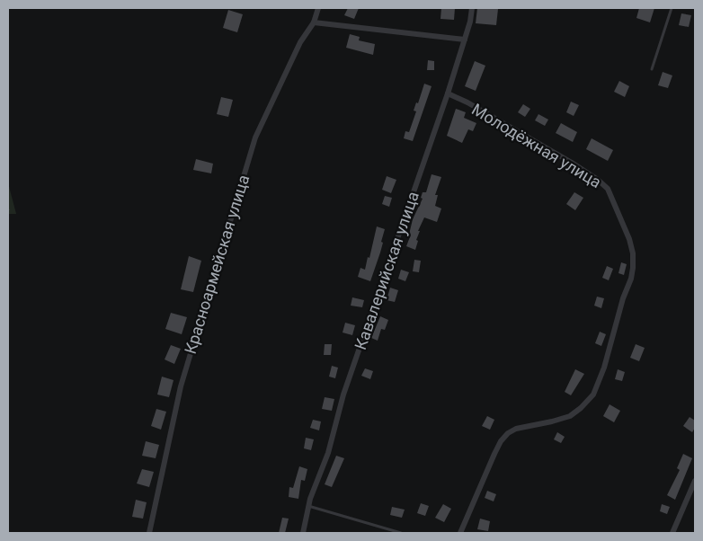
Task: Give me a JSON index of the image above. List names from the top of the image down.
{
  "streets": {
    "street": ["Молодёжная улица", "Красноармейская улица", "Кавалерийская улица"]
  },
  "crossings": [
    ["Молодёжная улица", "Кавалерийская улица"]
  ]
}
